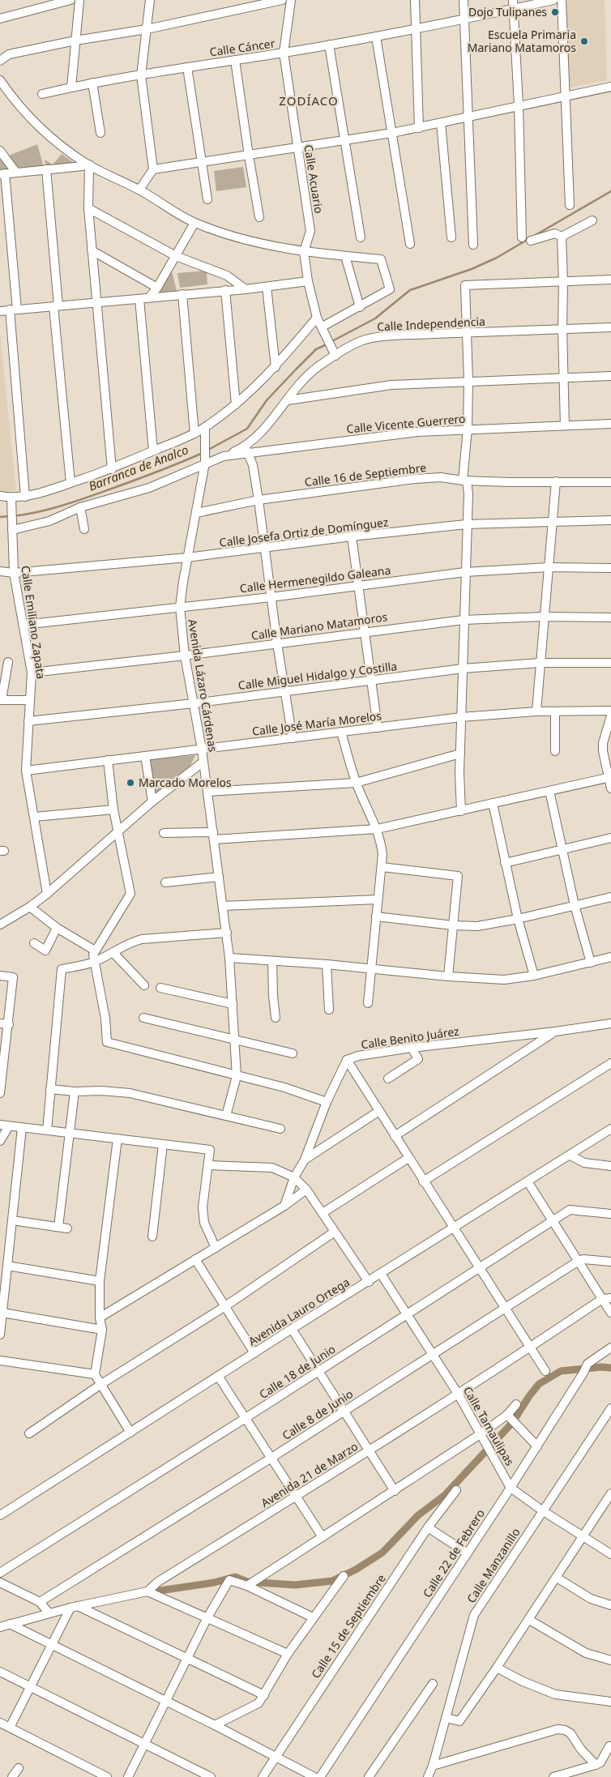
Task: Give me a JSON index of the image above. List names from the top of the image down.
{
  "streets": {
    "street": [
      "Calle Cáncer",
      "Calle Acuario",
      "Calle Independencia",
      "Calle Vicente Guerrero",
      "Calle 16 de Septiembre",
      "Calle Josefa Ortiz de Domínguez",
      "Calle Hermenegildo Galeana",
      "Calle Emiliano Zapata",
      "Calle Mariano Matamoros",
      "Calle Miguel Hidalgo y Costilla",
      "Avenida Lázaro Cárdenas",
      "Calle José María Morelos",
      "Calle Benito Juárez",
      "Avenida Lauro Ortega",
      "Calle 18 de Junio",
      "Calle 8 de Junio",
      "Calle Tamaulipas",
      "Avenida 21 de Marzo",
      "Calle 22 de Febrero",
      "Calle Manzanillo",
      "Calle 15 de Septiembre"
    ]
  },
  "crossings": [
    ["Calle Cáncer", "Calle Acuario"],
    ["Calle Acuario", "Calle Independencia"],
    ["Calle Independencia", "Calle Vicente Guerrero"],
    ["Calle Vicente Guerrero", "Calle Emiliano Zapata"],
    ["Calle Vicente Guerrero", "Avenida Lázaro Cárdenas"],
    ["Calle 16 de Septiembre", "Avenida Lázaro Cárdenas"],
    ["Calle Josefa Ortiz de Domínguez", "Calle Emiliano Zapata"],
    ["Calle Josefa Ortiz de Domínguez", "Avenida Lázaro Cárdenas"],
    ["Calle Hermenegildo Galeana", "Calle Emiliano Zapata"],
    ["Calle Hermenegildo Galeana", "Avenida Lázaro Cárdenas"],
    ["Calle Emiliano Zapata", "Calle Mariano Matamoros"],
    ["Calle Emiliano Zapata", "Calle Miguel Hidalgo y Costilla"],
    ["Calle Emiliano Zapata", "Avenida Lázaro Cárdenas"],
    ["Calle Emiliano Zapata", "Calle José María Morelos"],
    ["Calle Mariano Matamoros", "Avenida Lázaro Cárdenas"],
    ["Calle Miguel Hidalgo y Costilla", "Avenida Lázaro Cárdenas"],
    ["Avenida Lázaro Cárdenas", "Calle José María Morelos"],
    ["Avenida Lauro Ortega", "Calle Tamaulipas"],
    ["Calle 18 de Junio", "Calle Tamaulipas"],
    ["Calle 8 de Junio", "Calle Tamaulipas"],
    ["Calle Tamaulipas", "Avenida 21 de Marzo"],
    ["Calle Tamaulipas", "Calle 22 de Febrero"],
    ["Calle Tamaulipas", "Calle Manzanillo"]
  ],
  "districts": ["ZODÍACO"],
  "water": ["Barranca de Analco"],
  "places": ["Dojo Tulipanes", "Escuela Primaria Mariano Matamoros", "Marcado Morelos"]
}
